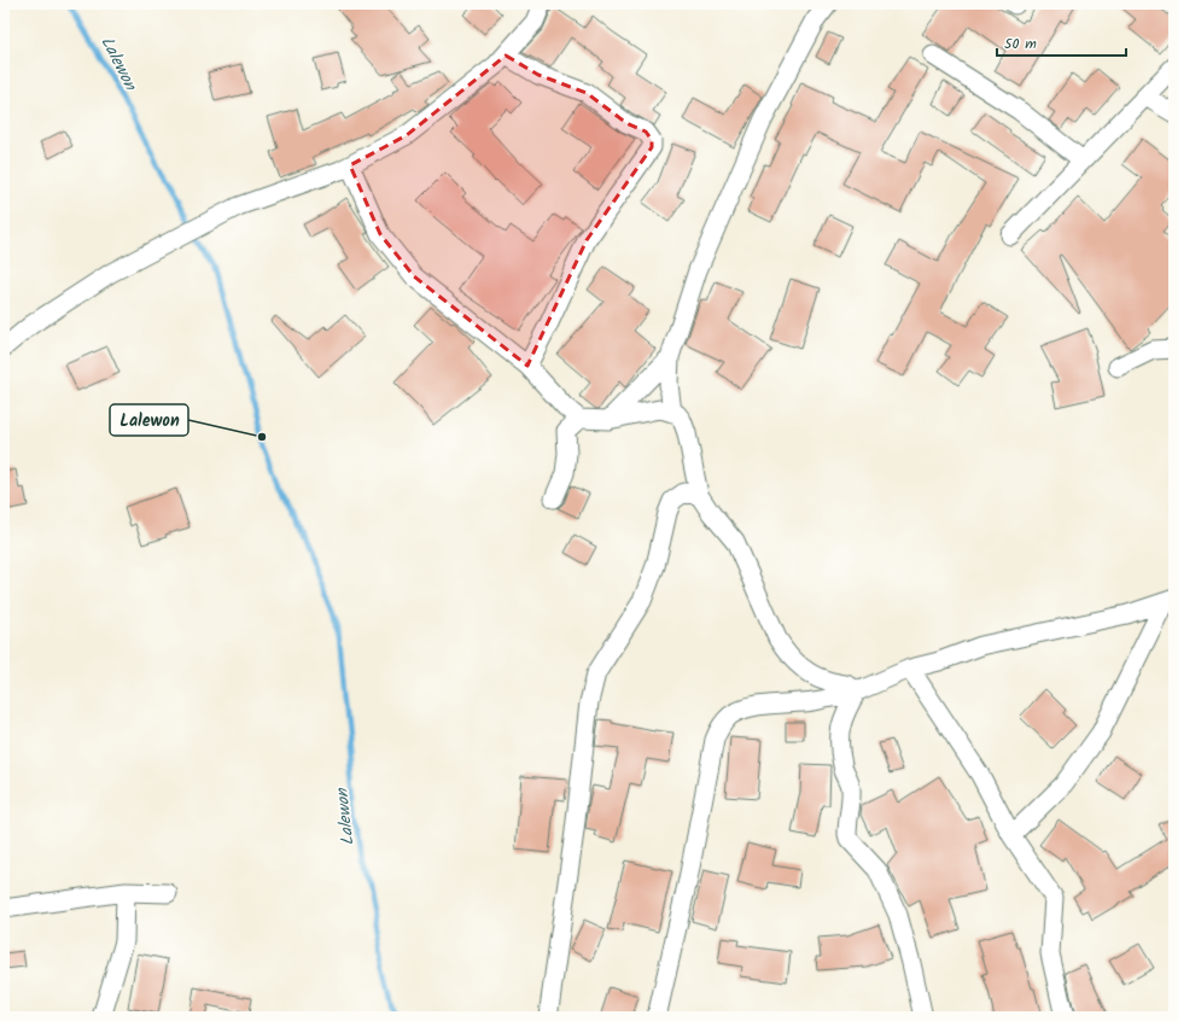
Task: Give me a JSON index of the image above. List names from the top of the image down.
{
  "water": ["Lalewon"],
  "places": ["Lalewon"],
  "scale_bar": "50 m"
}
